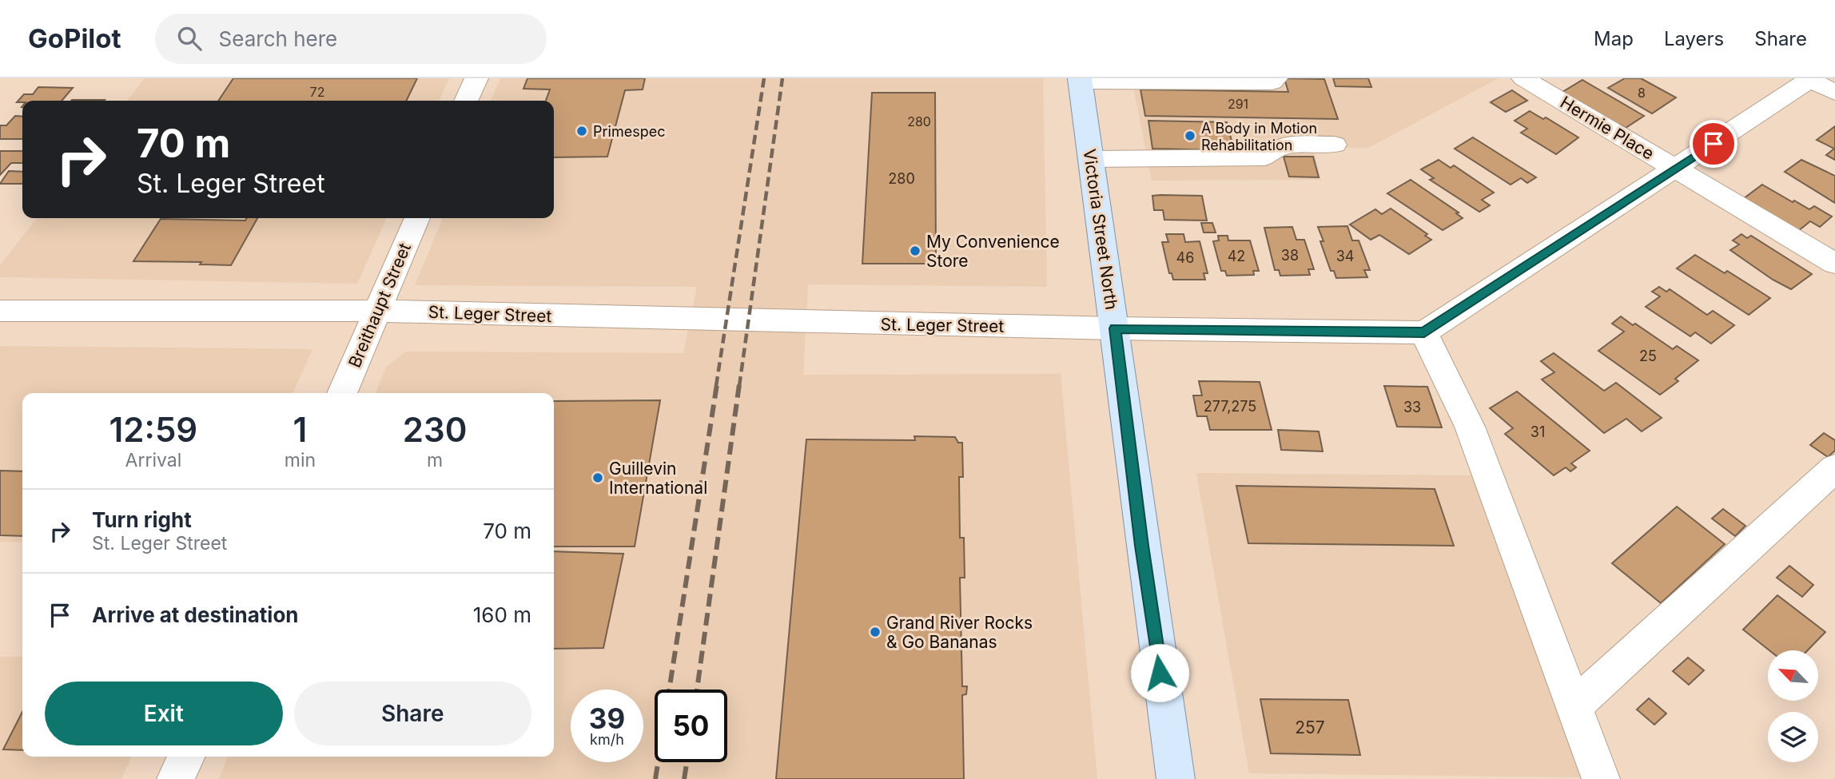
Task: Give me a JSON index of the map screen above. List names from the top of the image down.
{
  "streets": {
    "main road": ["Victoria Street North"],
    "street": ["Hermie Place", "Breithaupt Street", "St. Leger Street"]
  },
  "crossings": [
    ["Victoria Street North", "St. Leger Street"],
    ["Breithaupt Street", "St. Leger Street"]
  ],
  "places": [
    "Primespec",
    "A Body in Motion Rehabilitation",
    "My Convenience Store",
    "Guillevin International",
    "Grand River Rocks & Go Bananas"
  ],
  "house_numbers": [
    "72",
    "8",
    "291",
    "280",
    "280",
    "38",
    "42",
    "34",
    "46",
    "25",
    "277,275",
    "33",
    "31",
    "257"
  ],
  "north": "top left",
  "page": {
    "header": "GoPilot",
    "search": "Search here",
    "nav": ["Map", "Layers", "Share"],
    "turn": ["70 m", "St. Leger Street"],
    "eta": [
      "12:59",
      "Arrival",
      "1",
      "min",
      "230",
      "m"
    ],
    "list": [
      {
        "name": "Turn right",
        "note": "St. Leger Street",
        "value": "70 m"
      },
      {
        "name": "Arrive at destination",
        "value": "160 m"
      }
    ],
    "buttons": ["Exit", "Share"],
    "speed": "39 km/h",
    "limit": "50"
  }
}
